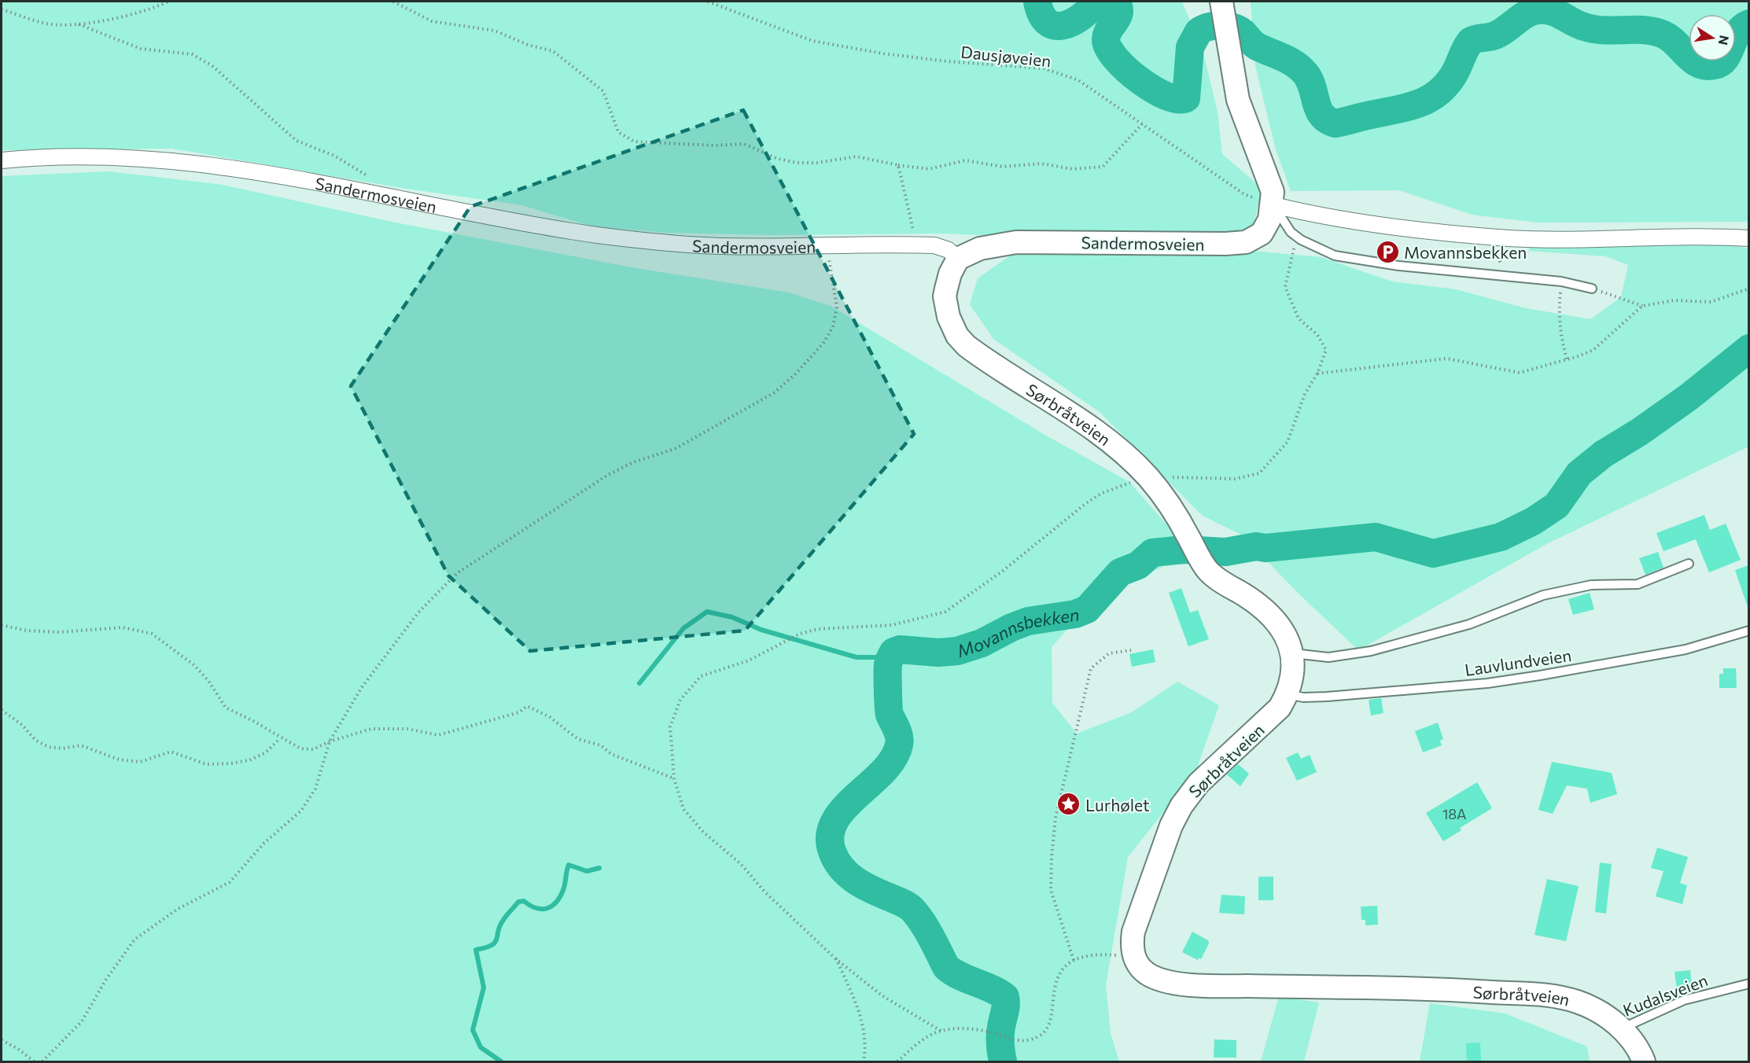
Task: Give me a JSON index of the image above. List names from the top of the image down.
{
  "streets": {
    "street": ["Sandermosveien", "Sørbråtveien"],
    "lane": ["Lauvlundveien", "Kudalsveien"],
    "path": ["Dausjøveien"]
  },
  "crossings": [
    ["Dausjøveien", "Sandermosveien"],
    ["Sandermosveien", "Sørbråtveien"],
    ["Sørbråtveien", "Lauvlundveien"],
    ["Sørbråtveien", "Kudalsveien"]
  ],
  "water": ["Movannsbekken"],
  "places": {
    "parking": ["Movannsbekken"],
    "place": ["Lurhølet"]
  },
  "house_numbers": ["18A"],
  "north": "right"
}
